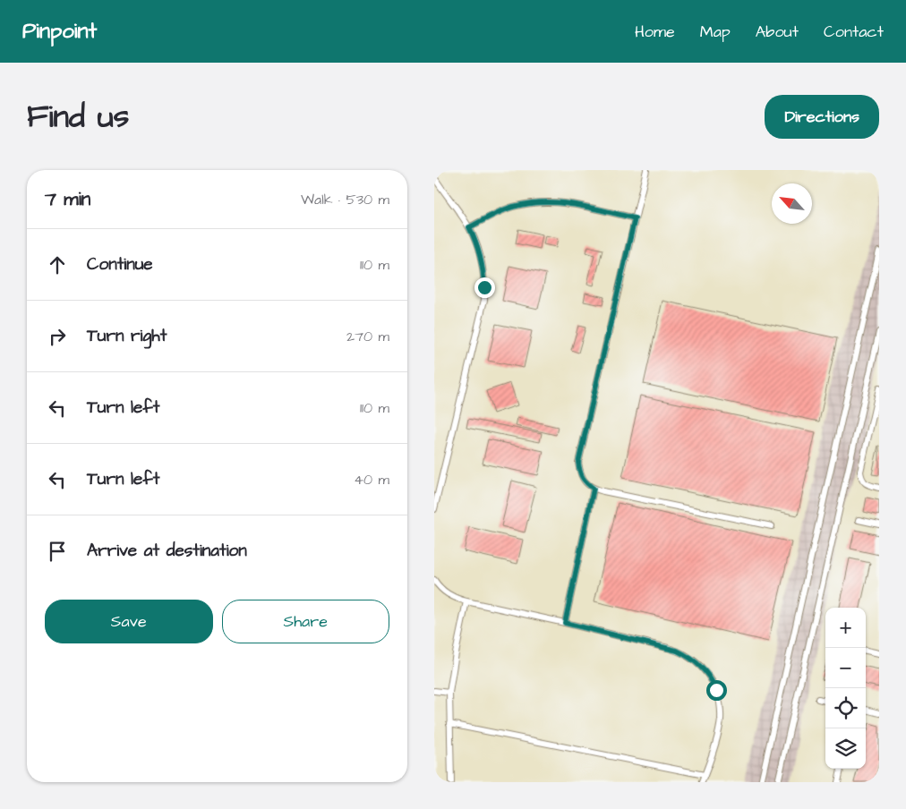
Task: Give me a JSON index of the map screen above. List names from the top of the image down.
{
  "north": "top left",
  "page": {
    "header": "Pinpoint",
    "nav": [
      "Home",
      "Map",
      "About",
      "Contact"
    ],
    "title": "Find us",
    "buttons": [
      "Directions",
      ["Save", "Share"]
    ],
    "heading": ["7 min", "Walk · 530 m"],
    "list": [
      ["Continue", "110 m"],
      ["Turn right", "270 m"],
      ["Turn left", "110 m"],
      ["Turn left", "40 m"],
      "Arrive at destination"
    ],
    "map_buttons": ["+", "−"]
  }
}
